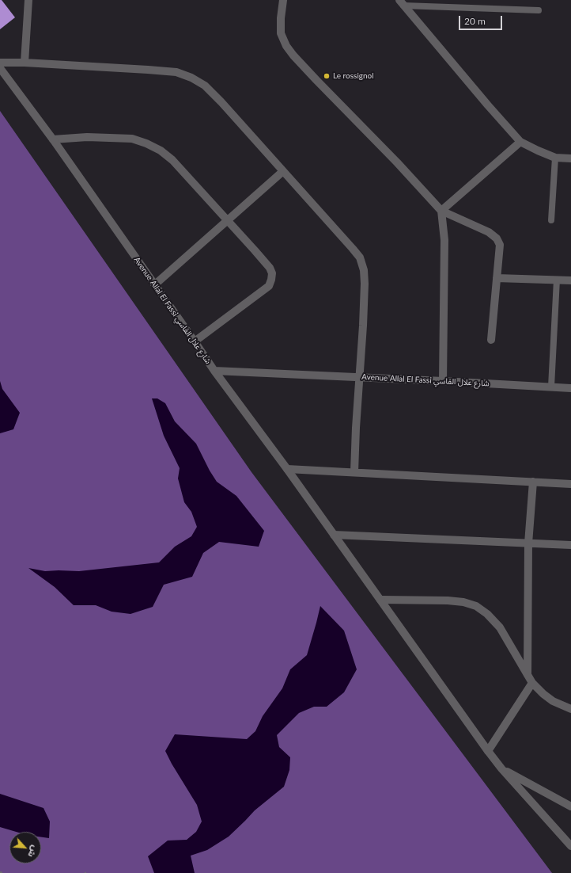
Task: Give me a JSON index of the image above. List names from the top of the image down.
{
  "streets": {
    "street": ["Avenue Allal El Fassi شارع علال الفاسي"]
  },
  "places": ["Le rossignol"],
  "scale_bar": "20 m",
  "north": "bottom right"
}
